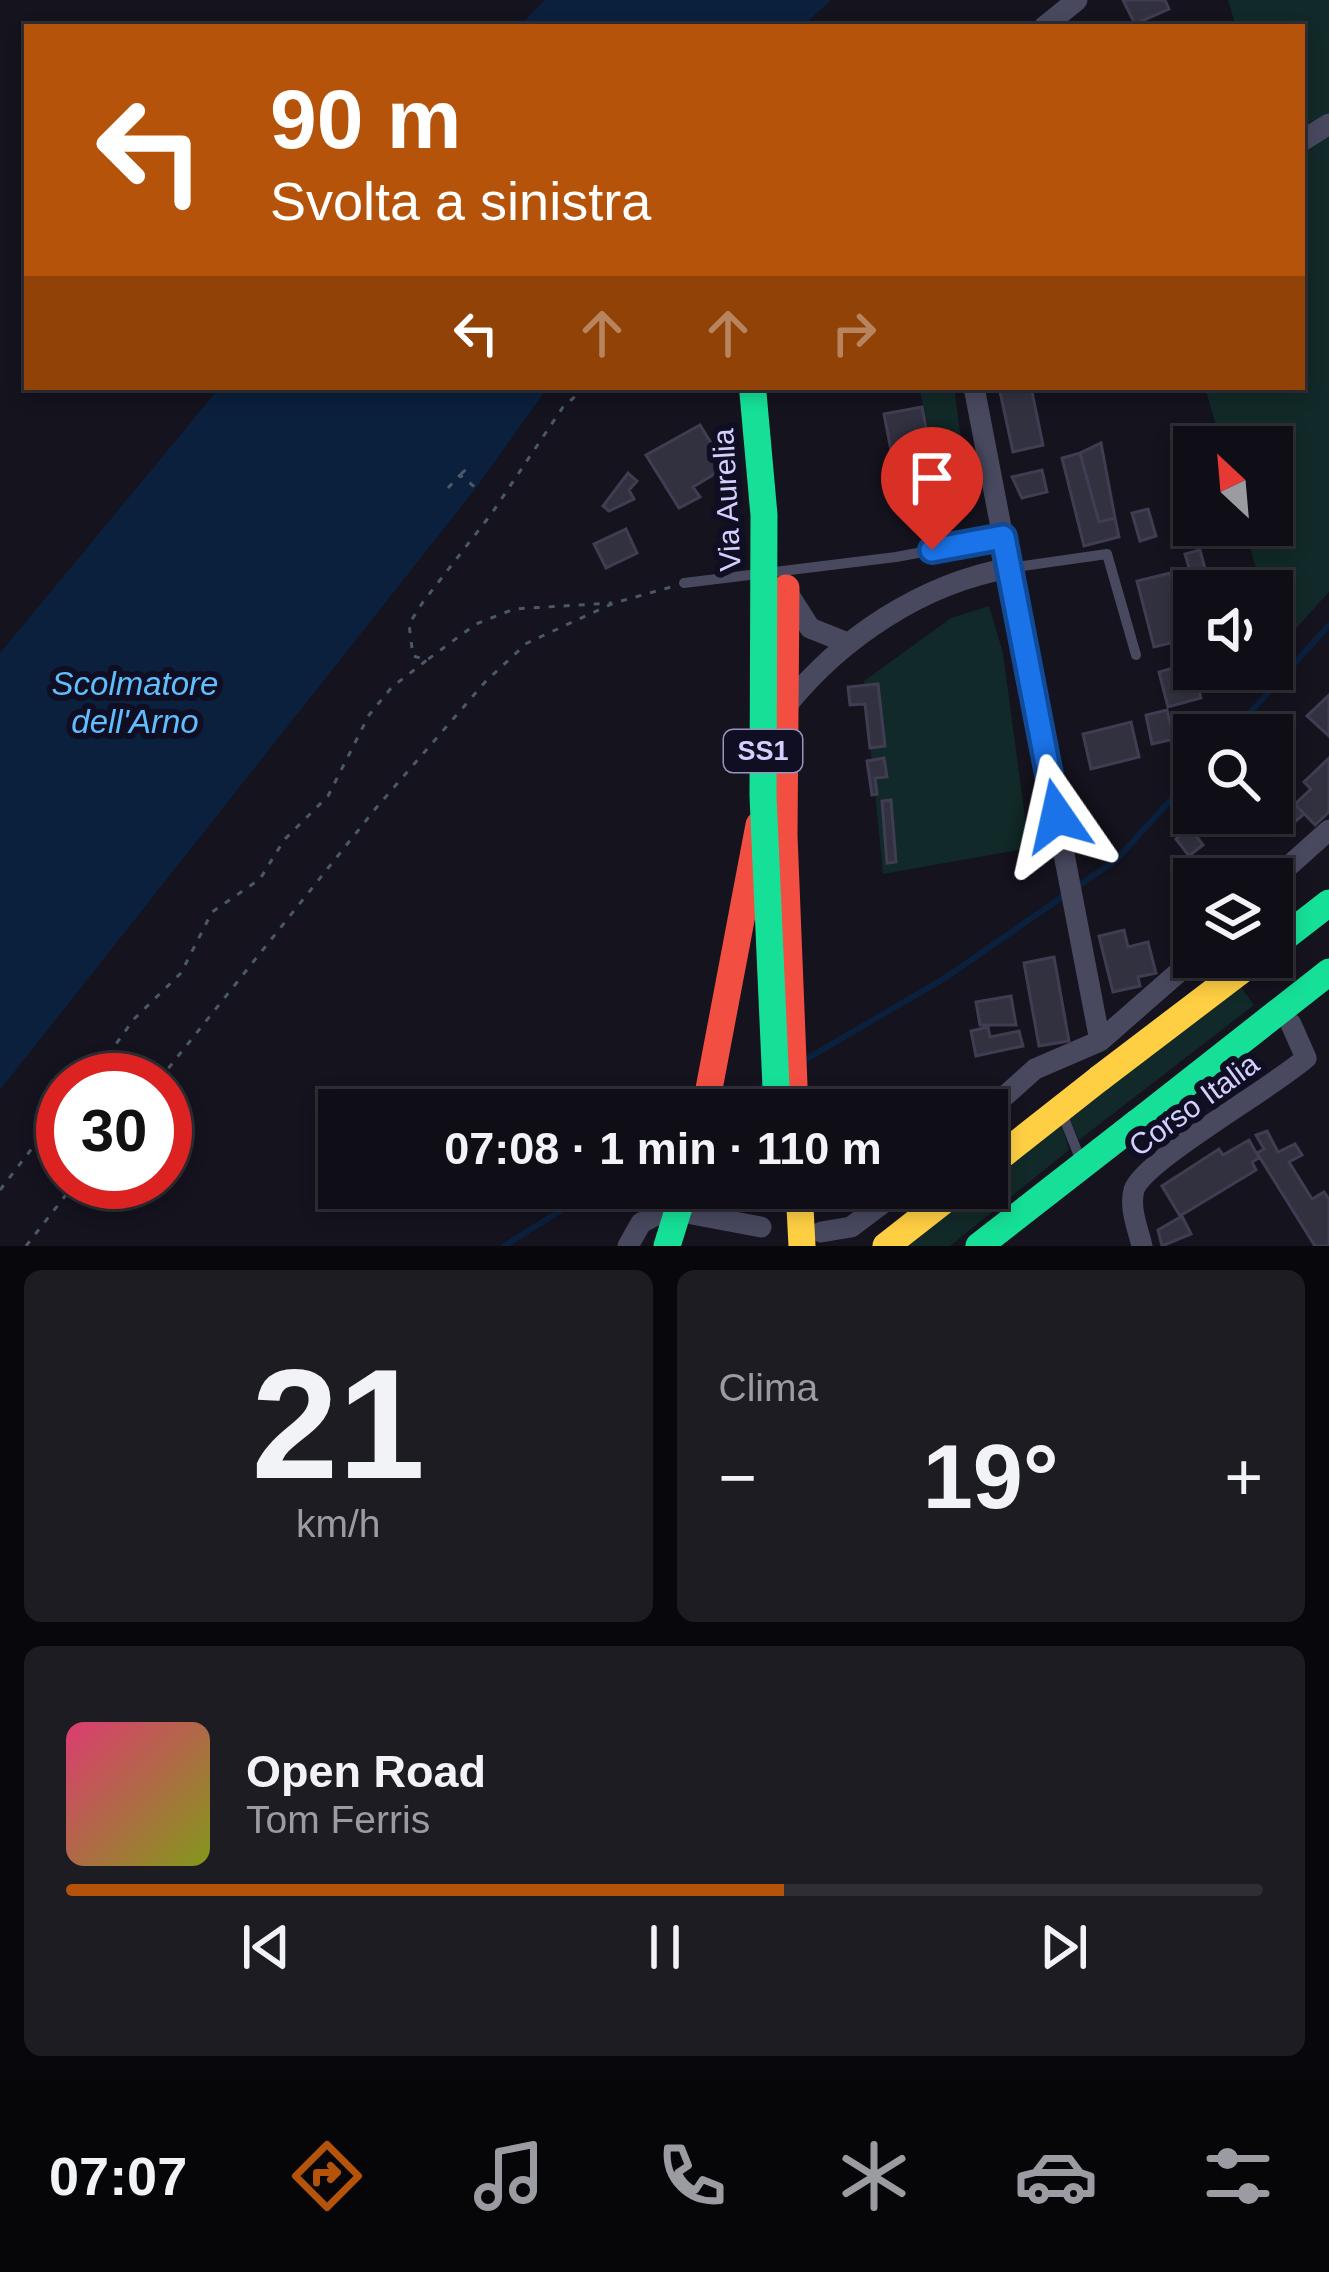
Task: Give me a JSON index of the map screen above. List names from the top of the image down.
{
  "streets": {
    "main road": ["Via Aurelia", "SS1"],
    "street": ["Corso Italia"]
  },
  "water": ["Scolmatore dell'Arno"],
  "north": "top left",
  "page": {
    "turn": ["90 m", "Svolta a sinistra"],
    "limit": "30",
    "trip": "07:08 · 1 min · 110 m",
    "tile": [
      ["21", "km/h"],
      "Clima"
    ],
    "heat": ["−", "19°", "+"],
    "song": ["Open Road", "Tom Ferris"],
    "tabs": "07:07"
  }
}
